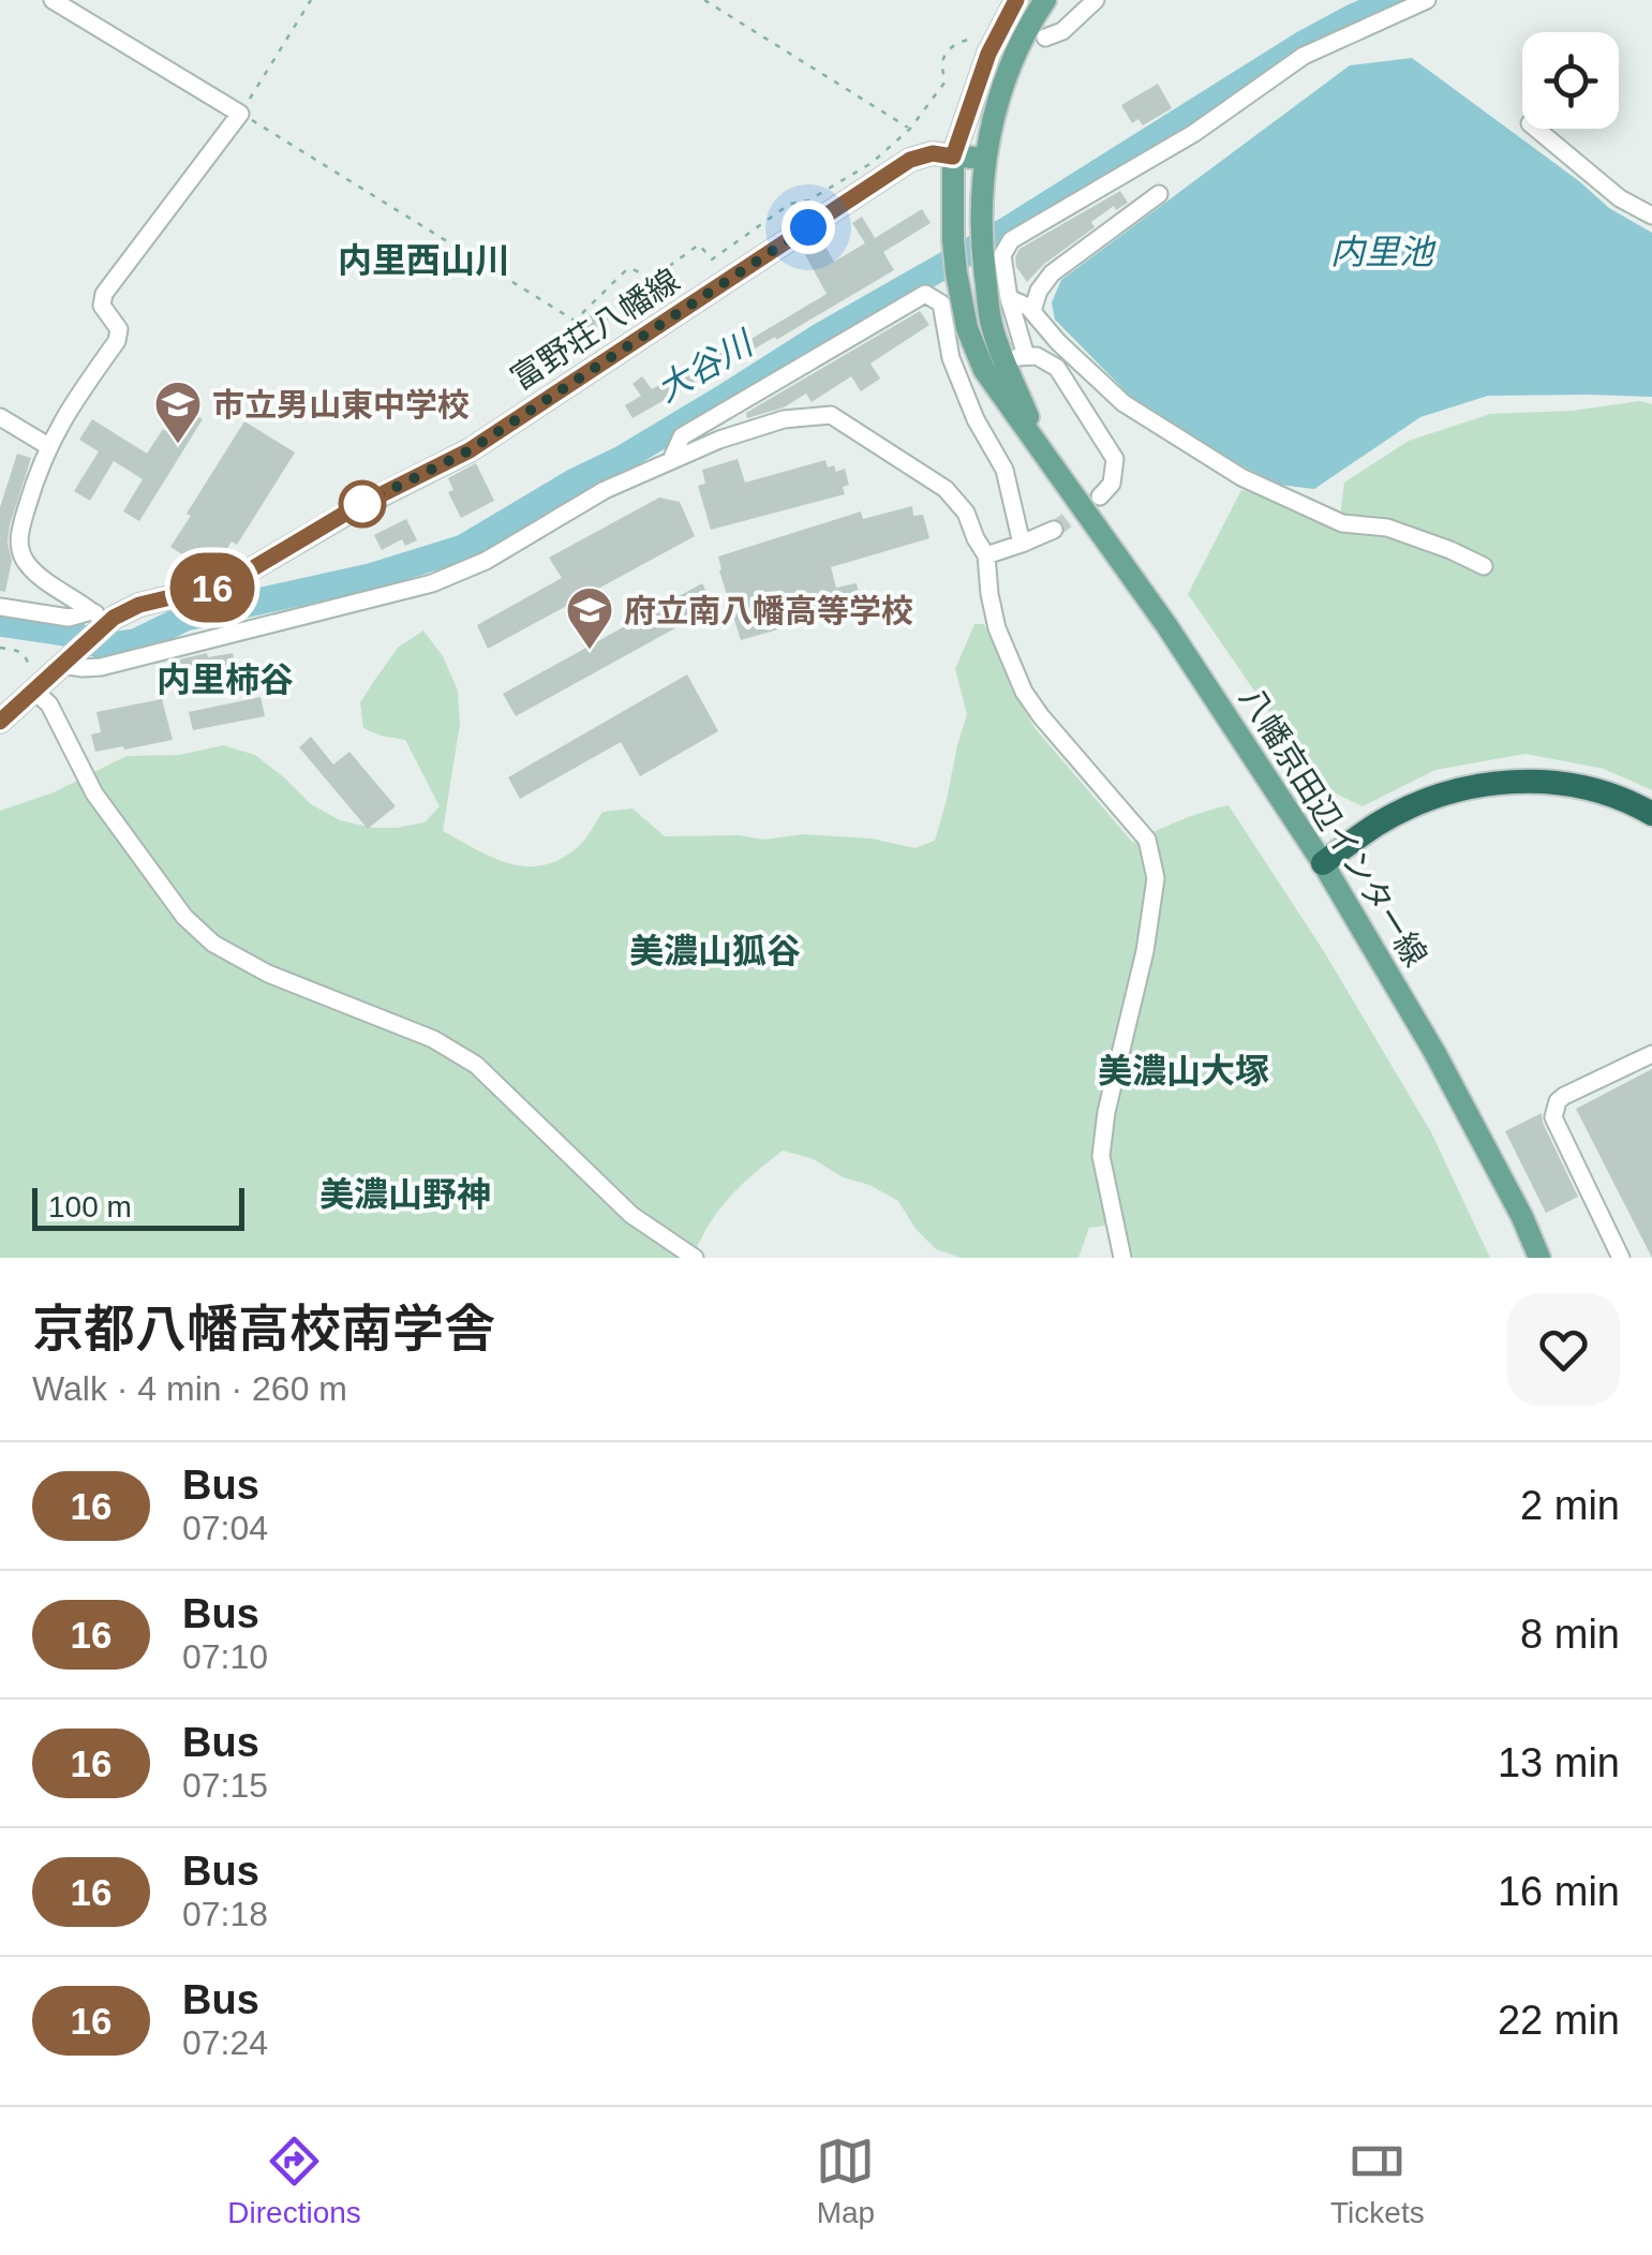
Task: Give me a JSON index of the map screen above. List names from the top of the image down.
{
  "streets": {
    "main road": ["富野荘八幡線", "八幡京田辺インター線"]
  },
  "crossings": [
    ["富野荘八幡線", "八幡京田辺インター線"]
  ],
  "districts": [
    "内里西山川",
    "内里柿谷",
    "美濃山狐谷",
    "美濃山大塚",
    "美濃山野神"
  ],
  "water": ["内里池", "大谷川"],
  "places": {
    "school or university": ["市立男山東中学校", "府立南八幡高等学校"]
  },
  "lines": ["bus line 16"],
  "scale_bar": "100 m",
  "page": {
    "on_map": "16",
    "scale": "100 m",
    "heading": ["京都八幡高校南学舎", "Walk · 4 min · 260 m"],
    "list": [
      {
        "mark": "16",
        "name": "Bus",
        "note": "07:04",
        "value": "2 min"
      },
      {
        "mark": "16",
        "name": "Bus",
        "note": "07:10",
        "value": "8 min"
      },
      {
        "mark": "16",
        "name": "Bus",
        "note": "07:15",
        "value": "13 min"
      },
      {
        "mark": "16",
        "name": "Bus",
        "note": "07:18",
        "value": "16 min"
      },
      {
        "mark": "16",
        "name": "Bus",
        "note": "07:24",
        "value": "22 min"
      }
    ],
    "tabs": ["Directions", "Map", "Tickets"]
  }
}
